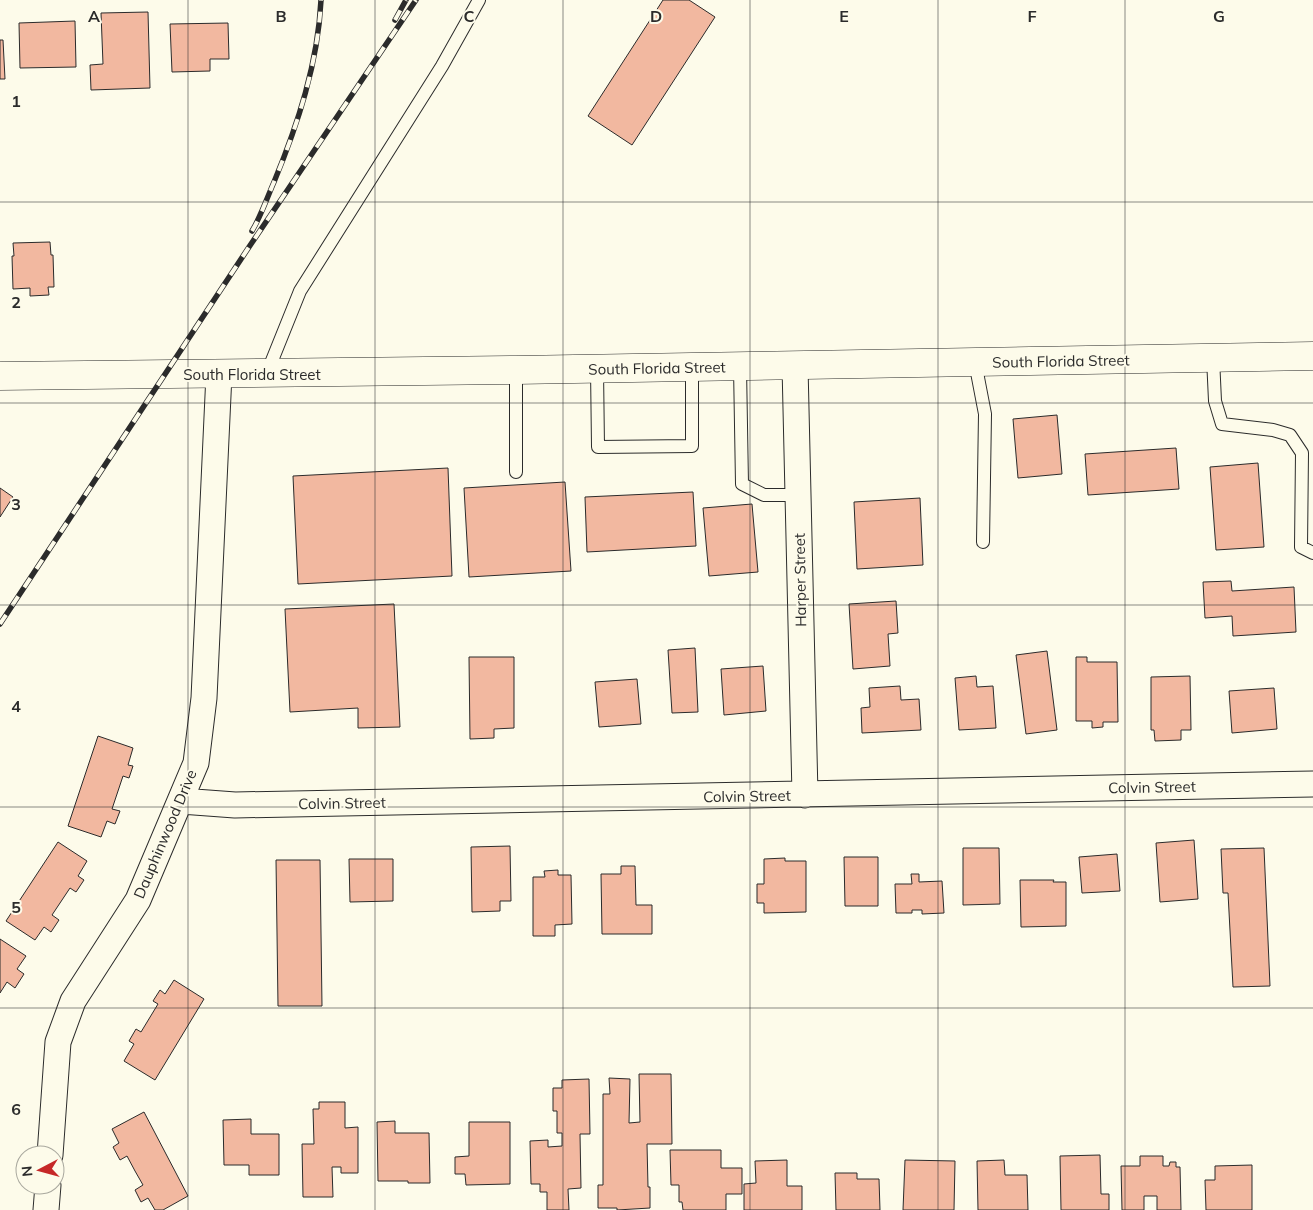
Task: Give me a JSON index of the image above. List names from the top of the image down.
{
  "streets": {
    "street": [
      "South Florida Street",
      "Harper Street",
      "Colvin Street",
      "Dauphinwood Drive"
    ]
  },
  "crossings": [
    ["South Florida Street", "Harper Street"],
    ["South Florida Street", "Dauphinwood Drive"],
    ["Harper Street", "Colvin Street"],
    ["Colvin Street", "Dauphinwood Drive"]
  ],
  "north": "left",
  "grid": {
    "columns": [
      "A",
      "B",
      "C",
      "D",
      "E",
      "F",
      "G"
    ],
    "rows": [
      "1",
      "2",
      "3",
      "4",
      "5",
      "6"
    ]
  }
}
